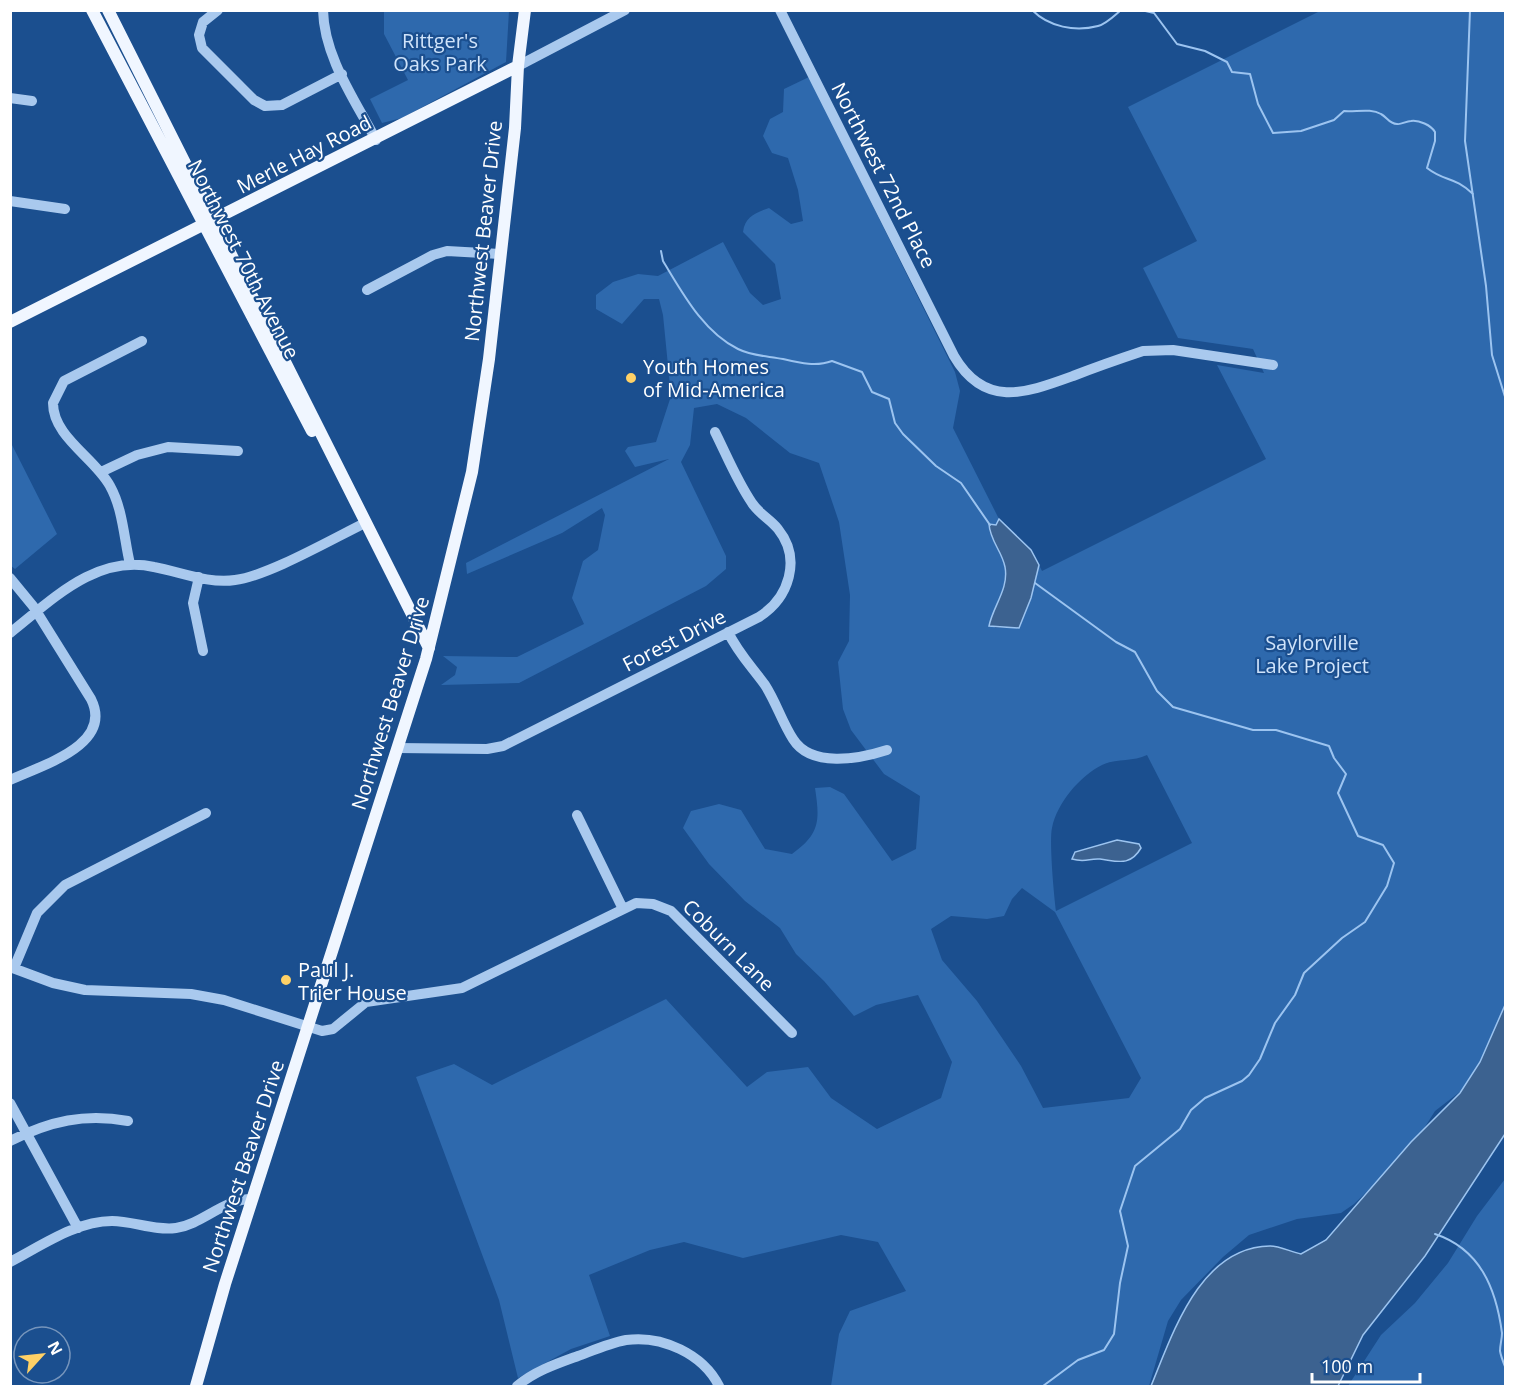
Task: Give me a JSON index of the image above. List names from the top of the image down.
{
  "streets": {
    "main road": ["Merle Hay Road", "Northwest Beaver Drive", "Northwest 70th Avenue"],
    "street": ["Northwest 72nd Place", "Forest Drive", "Coburn Lane"]
  },
  "crossings": [
    ["Merle Hay Road", "Northwest Beaver Drive"],
    ["Merle Hay Road", "Northwest 70th Avenue"],
    ["Northwest Beaver Drive", "Northwest 70th Avenue"],
    ["Northwest Beaver Drive", "Forest Drive"],
    ["Northwest Beaver Drive", "Coburn Lane"]
  ],
  "parks": ["Rittger's Oaks Park", "Saylorville Lake Project"],
  "places": ["Youth Homes of Mid-America", "Paul J. Trier House"],
  "scale_bar": "100 m",
  "north": "top right"
}
